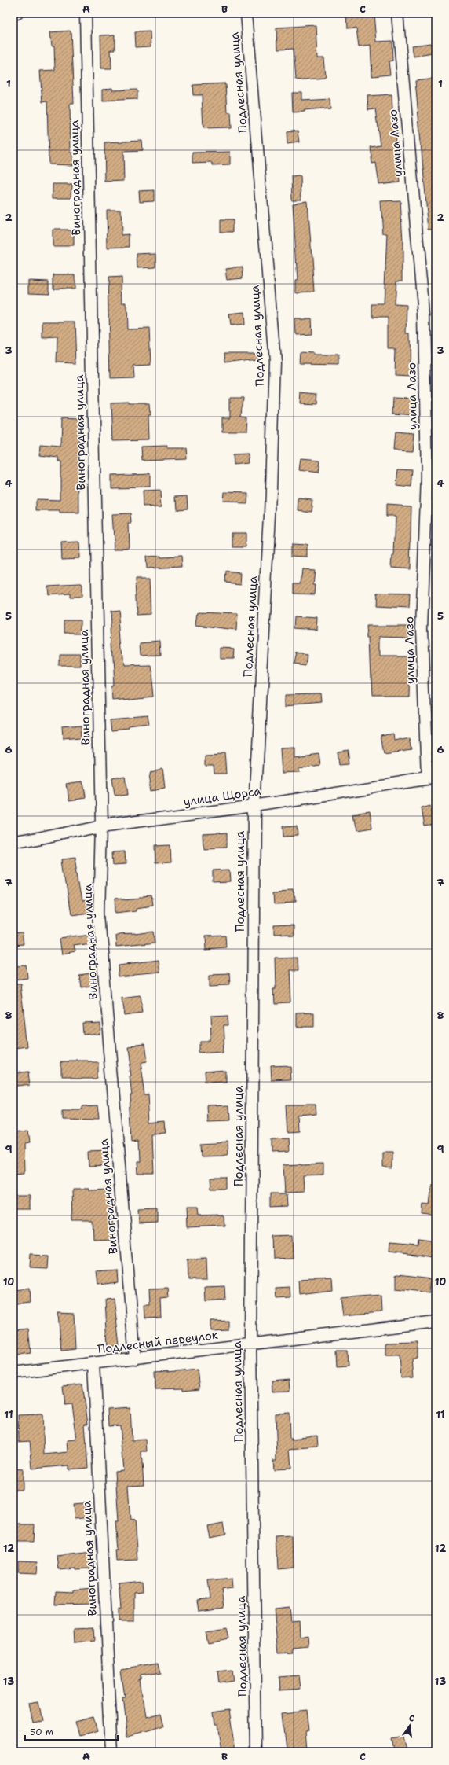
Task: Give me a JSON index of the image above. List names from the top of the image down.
{
  "streets": {
    "street": [
      "Подлесная улица",
      "улица Лазо",
      "Виноградная улица",
      "улица Щорса",
      "Подлесный переулок"
    ]
  },
  "crossings": [
    ["Подлесная улица", "улица Щорса"],
    ["Подлесная улица", "Подлесный переулок"],
    ["улица Лазо", "улица Щорса"],
    ["Виноградная улица", "улица Щорса"],
    ["Виноградная улица", "Подлесный переулок"]
  ],
  "scale_bar": "50 m",
  "north": "top",
  "grid": {
    "columns": ["A", "B", "C"],
    "rows": [
      "1",
      "2",
      "3",
      "4",
      "5",
      "6",
      "7",
      "8",
      "9",
      "10",
      "11",
      "12",
      "13"
    ]
  }
}
